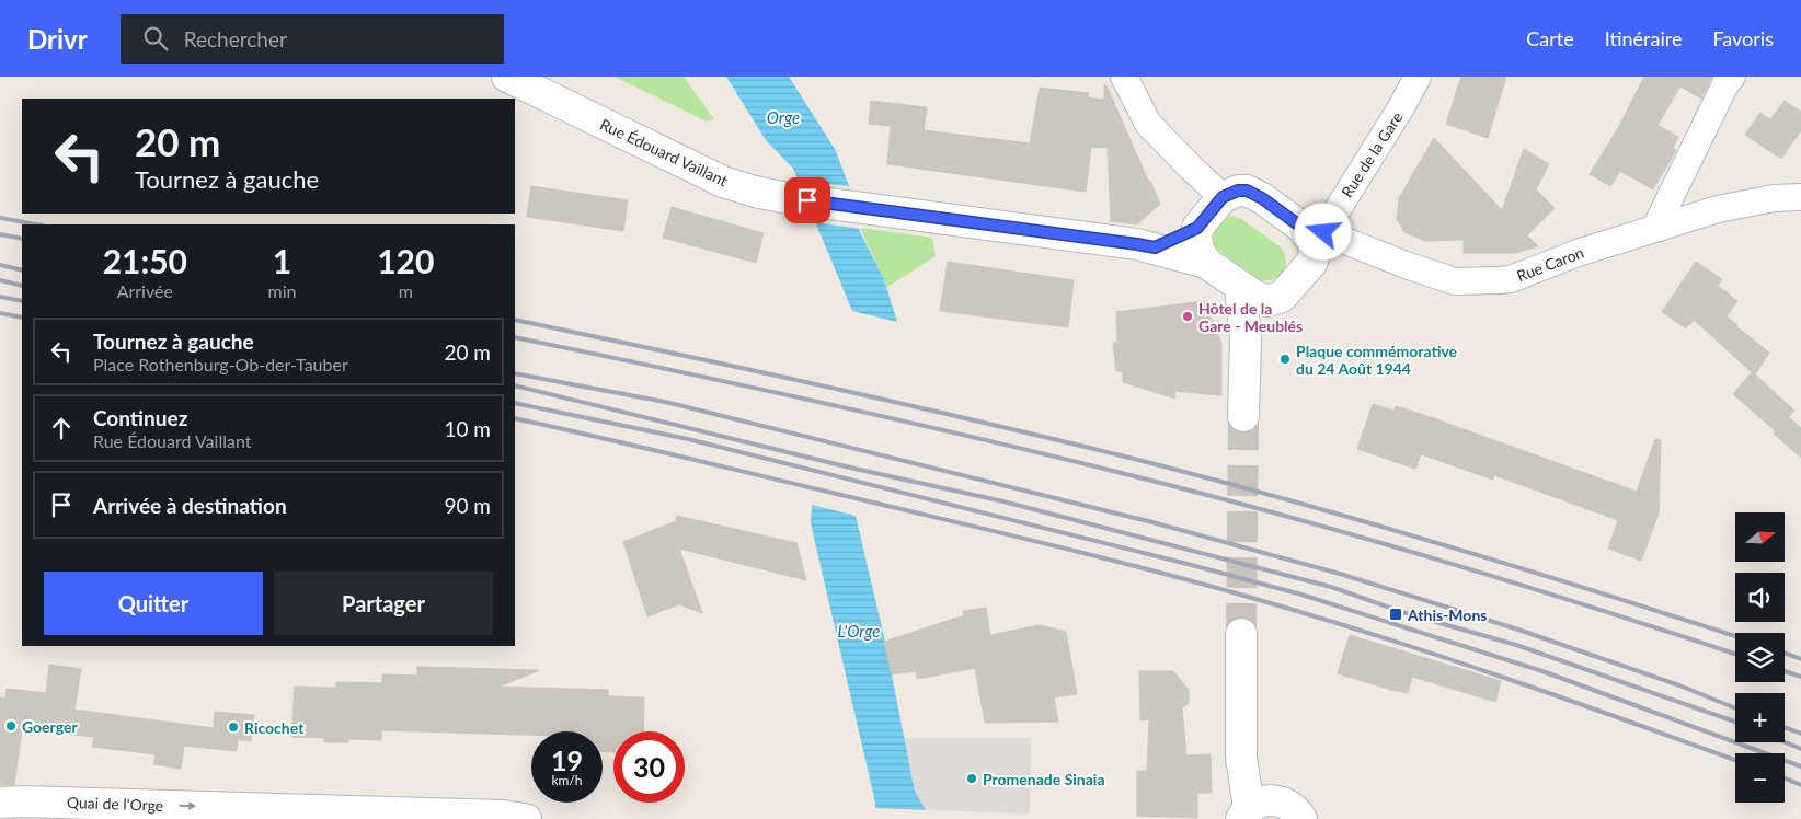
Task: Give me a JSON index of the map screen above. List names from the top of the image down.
{
  "streets": {
    "street": [
      "Rue Édouard Vaillant",
      "Rue de la Gare",
      "Rue Caron",
      "Quai de l'Orge"
    ]
  },
  "crossings": [
    ["Rue Édouard Vaillant", "Rue de la Gare"],
    ["Rue Édouard Vaillant", "Rue Caron"],
    ["Rue de la Gare", "Rue Caron"]
  ],
  "one_way": ["Quai de l'Orge"],
  "water": ["Orge", "L'Orge"],
  "places": {
    "other": [
      "Hôtel de la Gare - Meublés",
      "Plaque commémorative du 24 Août 1944",
      "Goerger",
      "Ricochet",
      "Promenade Sinaia"
    ],
    "transit": ["Athis-Mons"]
  },
  "north": "right",
  "page": {
    "header": "Drivr",
    "search": "Rechercher",
    "nav": ["Carte", "Itinéraire", "Favoris"],
    "turn": ["20 m", "Tournez à gauche"],
    "eta": [
      "21:50",
      "Arrivée",
      "1",
      "min",
      "120",
      "m"
    ],
    "list": [
      {
        "name": "Tournez à gauche",
        "note": "Place Rothenburg-Ob-der-Tauber",
        "value": "20 m"
      },
      {
        "name": "Continuez",
        "note": "Rue Édouard Vaillant",
        "value": "10 m"
      },
      {
        "name": "Arrivée à destination",
        "value": "90 m"
      }
    ],
    "map_buttons": ["+", "−"],
    "buttons": ["Quitter", "Partager"],
    "speed": "19 km/h",
    "limit": "30"
  }
}
